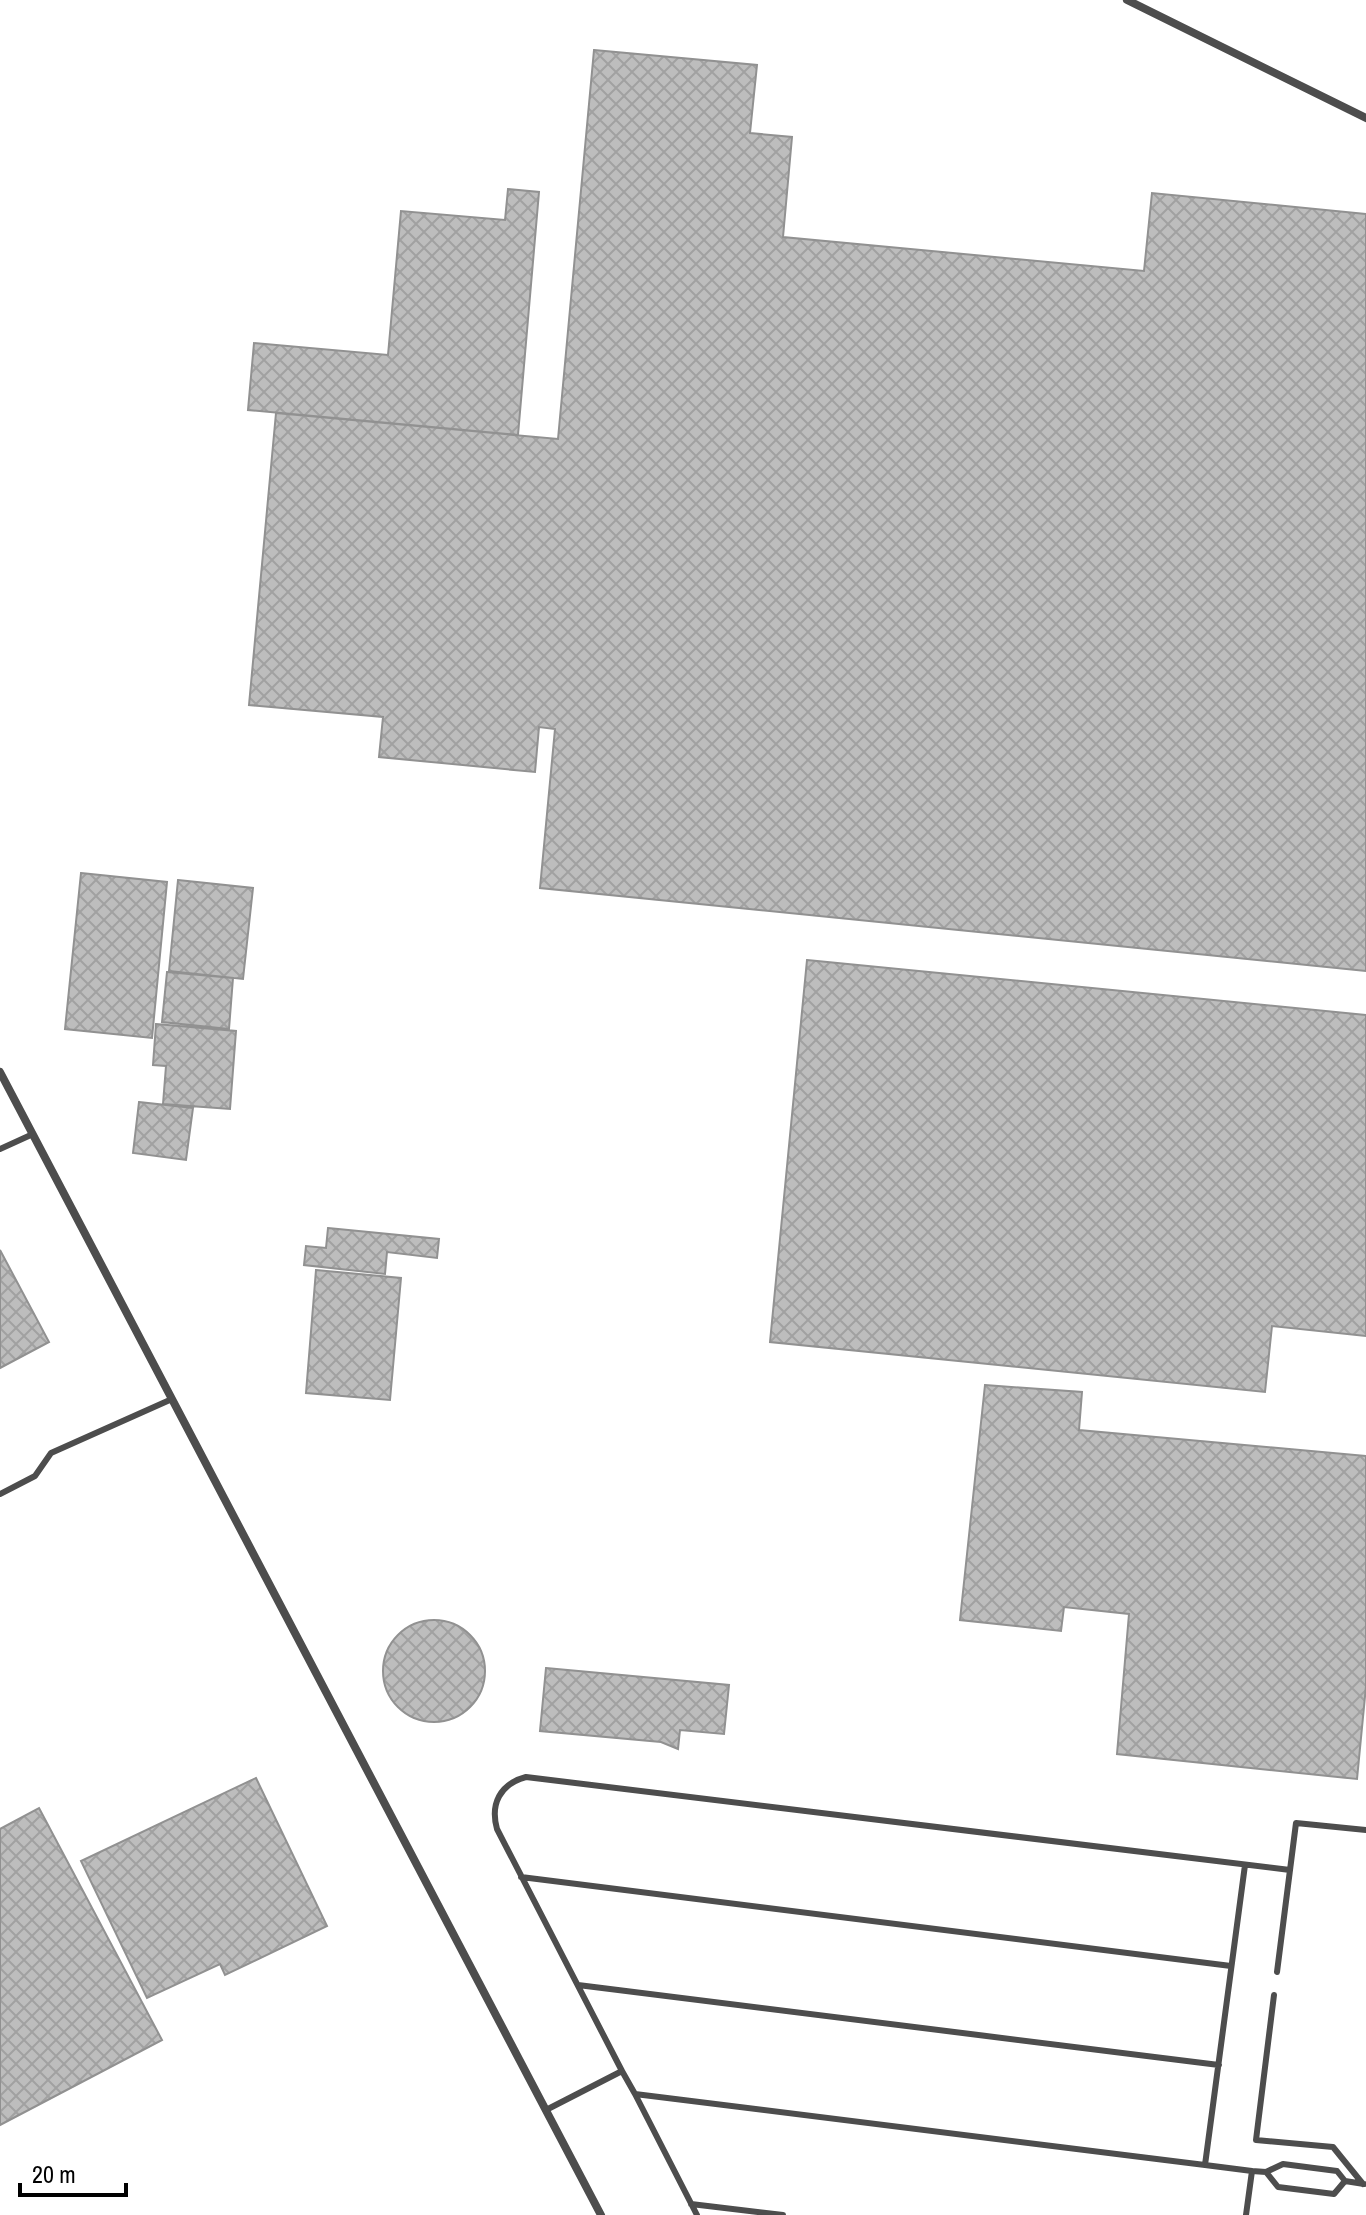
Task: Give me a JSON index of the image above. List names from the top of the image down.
{
  "scale_bar": "20 m"
}
